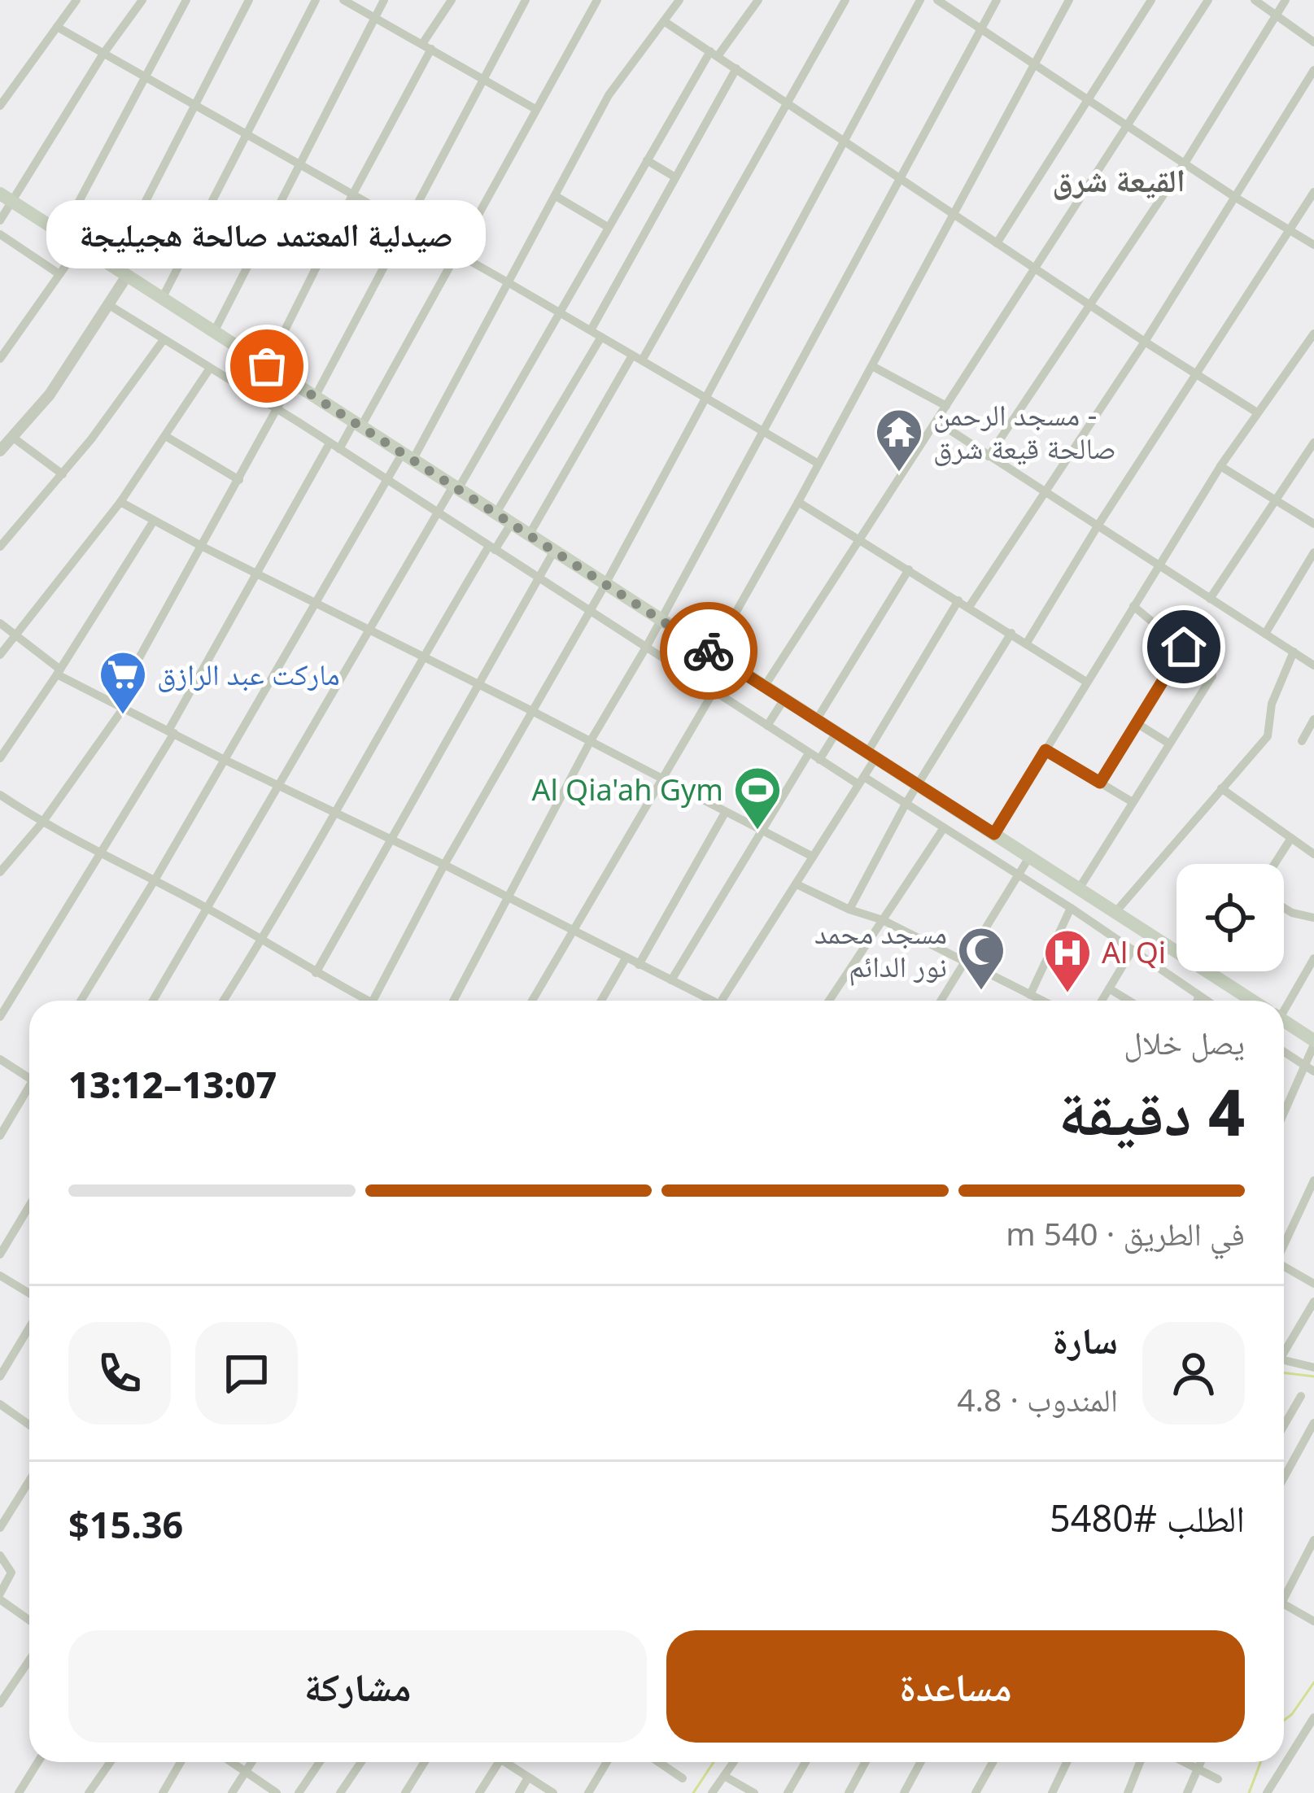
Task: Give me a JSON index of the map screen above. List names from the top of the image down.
{
  "districts": ["القيعة شرق"],
  "places": {
    "other": ["صيدلية المعتمد صالحة هجيليجة"],
    "temple": ["مسجد الرحمن - صالحة قيعة شرق"],
    "supermarket": ["ماركت عبد الرازق"],
    "sports": ["Al Qia'ah Gym"],
    "mosque": ["مسجد محمد نور الدائم"],
    "hospital": ["Al Qi"]
  },
  "page": {
    "bubble": "صيدلية المعتمد صالحة هجيليجة",
    "heading": ["4 دقيقة", "يصل خلال", "13:07–13:12"],
    "panel": [
      "سارة",
      "المندوب · 4.8",
      "الطلب #5480",
      "$15.36"
    ],
    "bar": "في الطريق · 540 m",
    "buttons": ["مساعدة", "مشاركة"]
  }
}
